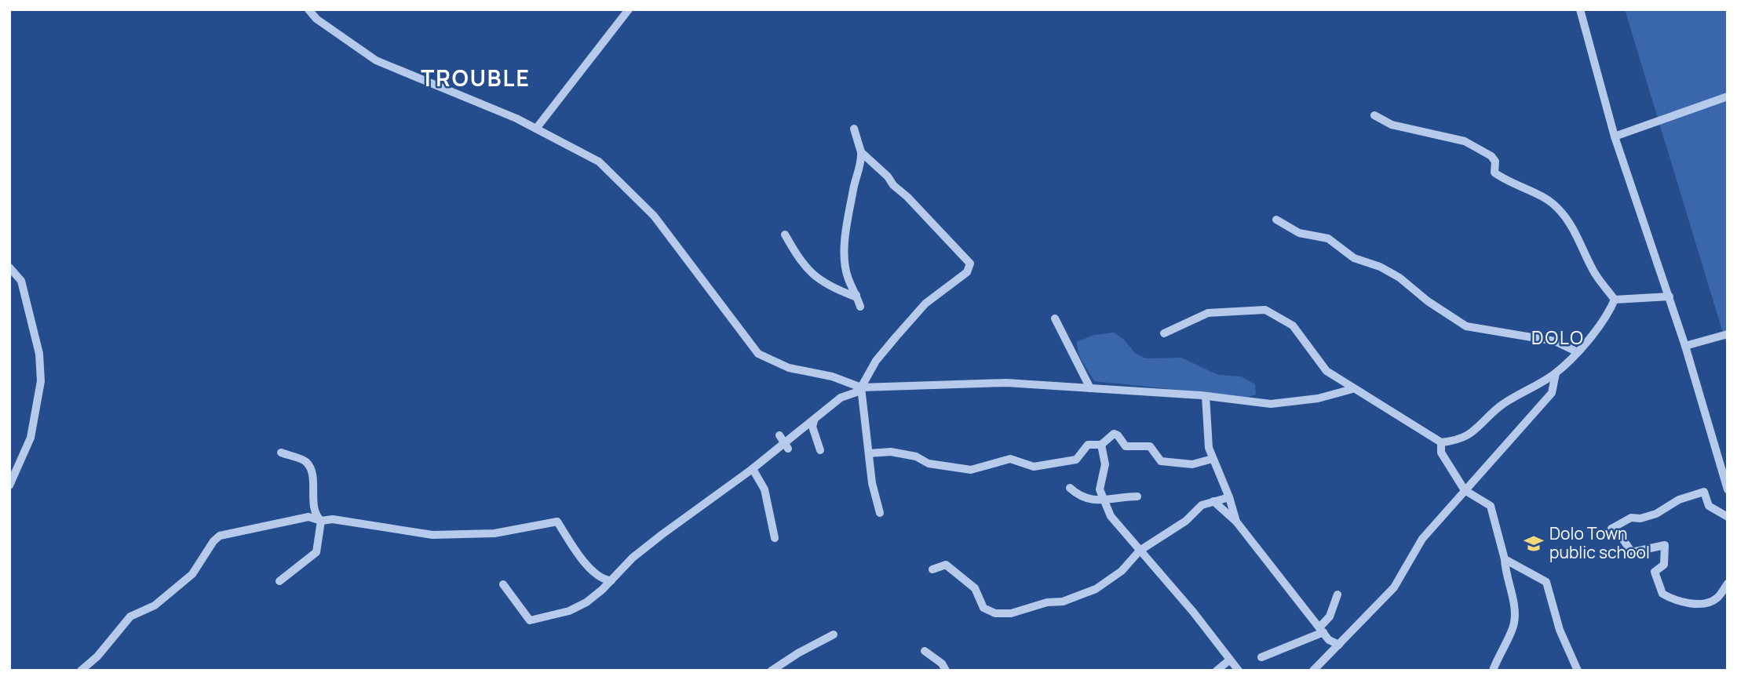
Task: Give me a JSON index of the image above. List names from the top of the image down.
{
  "districts": ["TROUBLE", "DOLO"],
  "places": {
    "school or university": ["Dolo Town public school"]
  }
}
